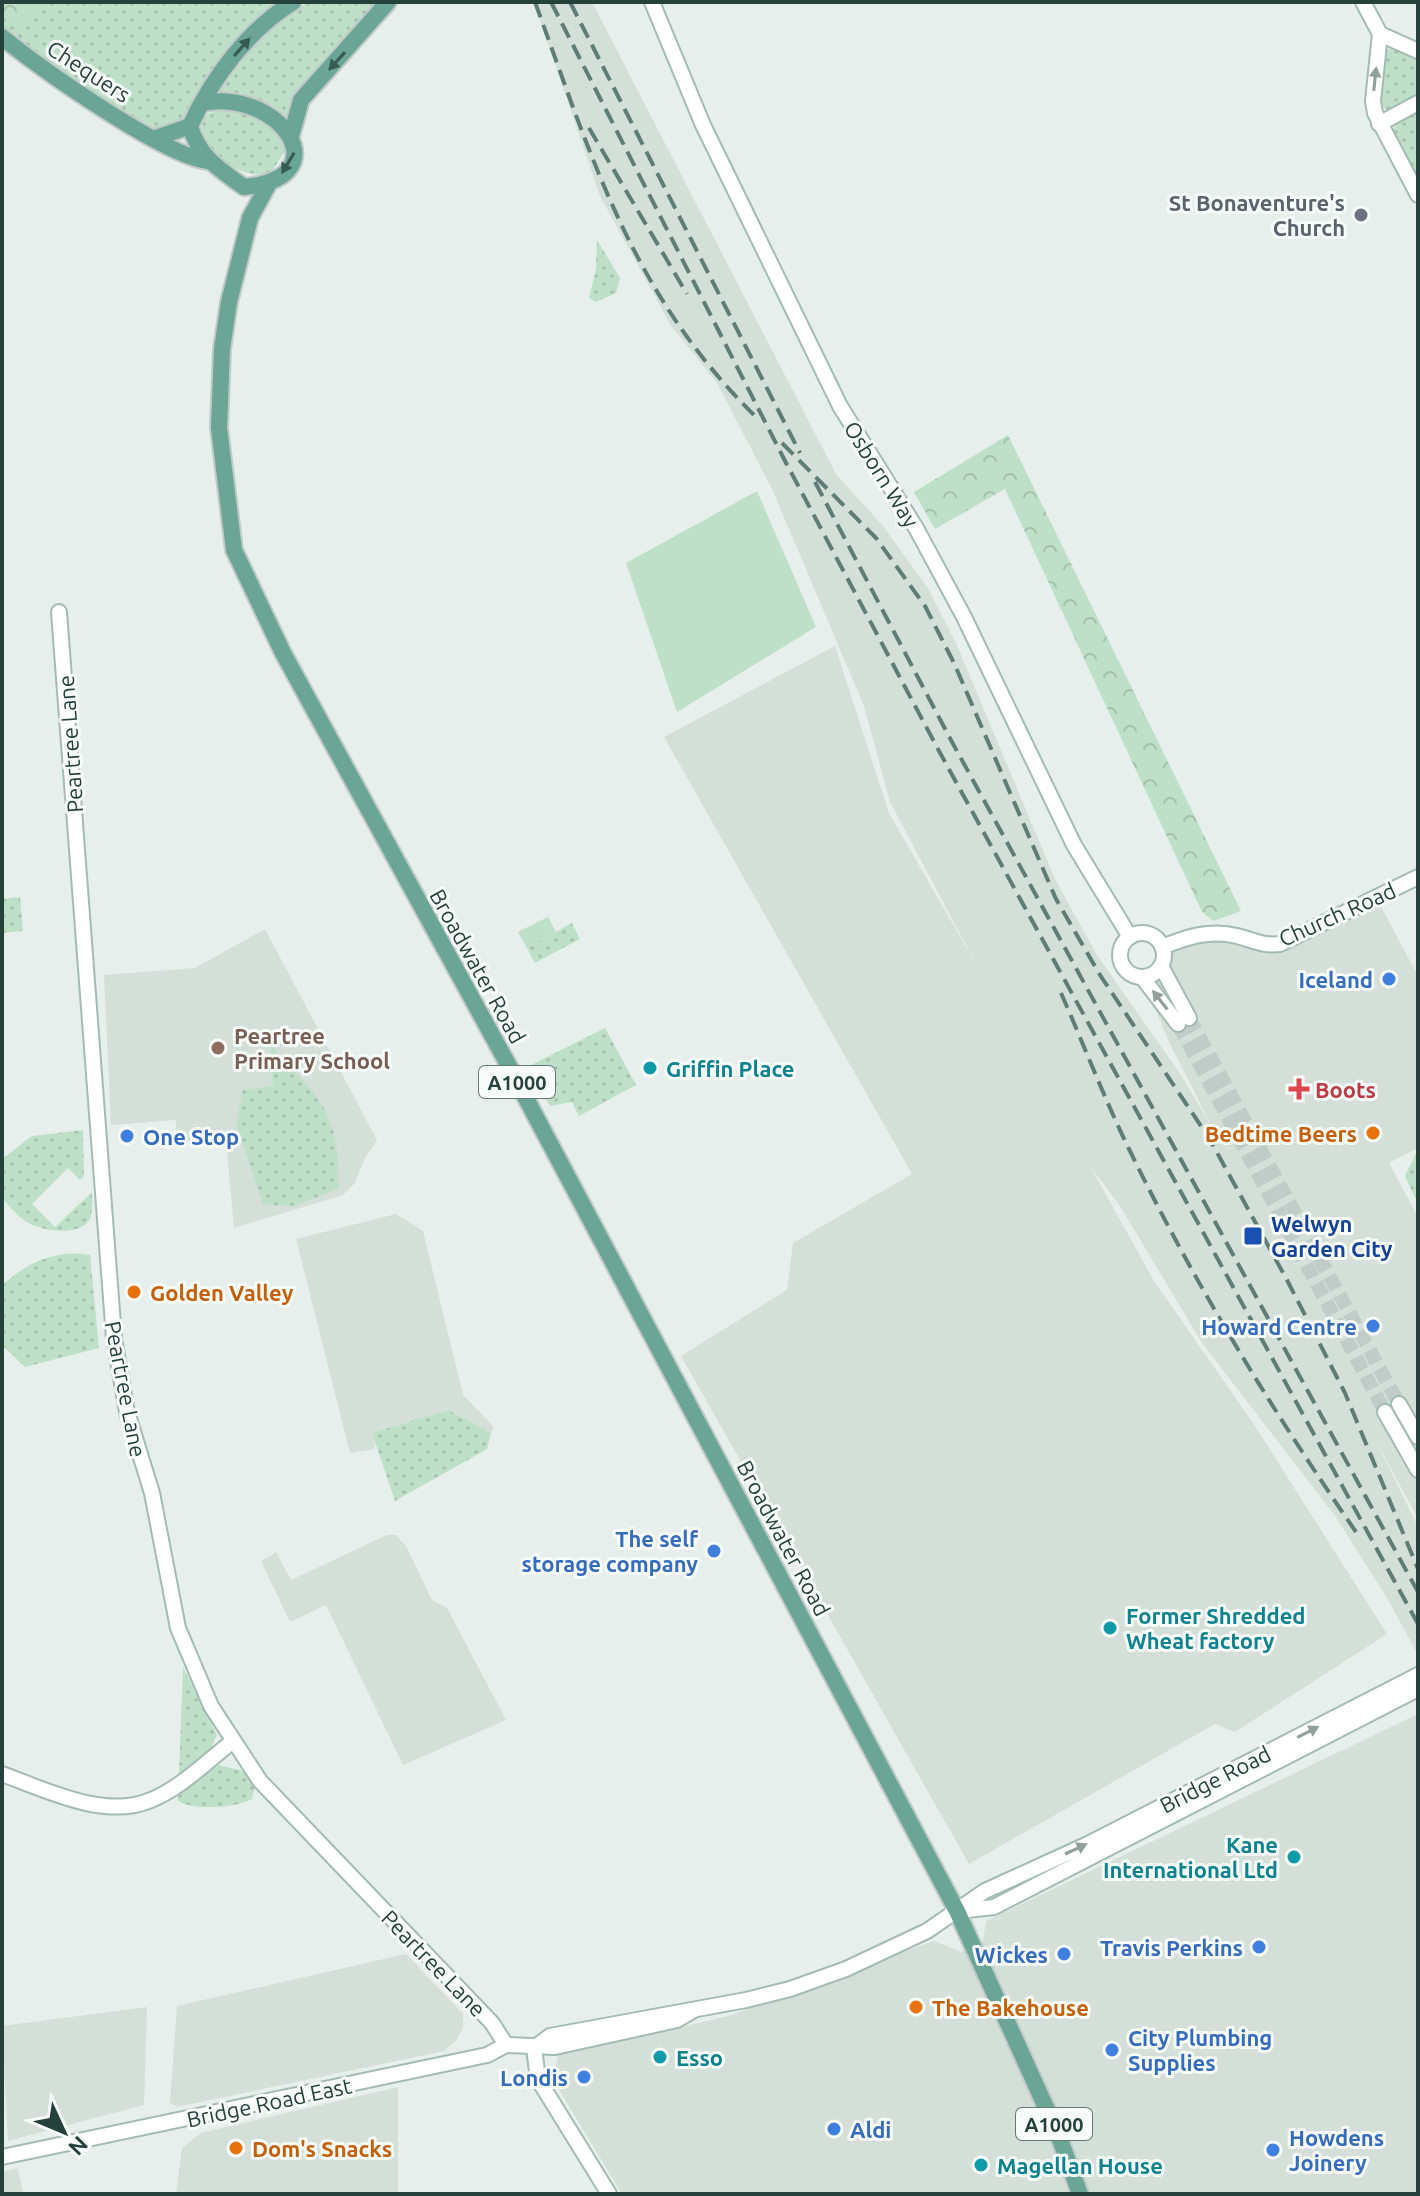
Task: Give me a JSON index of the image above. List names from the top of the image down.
{
  "streets": {
    "main road": ["Chequers", "Broadwater Road", "A1000"],
    "street": [
      "Osborn Way",
      "Peartree Lane",
      "Church Road",
      "Bridge Road",
      "Bridge Road East"
    ]
  },
  "crossings": [
    ["Chequers", "Broadwater Road"],
    ["Chequers", "A1000"],
    ["Osborn Way", "Church Road"],
    ["Peartree Lane", "Bridge Road East"],
    ["Broadwater Road", "A1000"],
    ["Broadwater Road", "Bridge Road"],
    ["A1000", "Bridge Road"]
  ],
  "places": {
    "other": [
      "St Bonaventure's Church",
      "Iceland",
      "Peartree Primary School",
      "Griffin Place",
      "Bedtime Beers",
      "One Stop",
      "Golden Valley",
      "Howard Centre",
      "The self storage company",
      "Former Shredded Wheat factory",
      "Kane International Ltd",
      "Travis Perkins",
      "Wickes",
      "The Bakehouse",
      "City Plumbing Supplies",
      "Esso",
      "Londis",
      "Aldi",
      "Dom's Snacks",
      "Howdens Joinery",
      "Magellan House"
    ],
    "health": ["Boots"],
    "transit": ["Welwyn Garden City"]
  },
  "north": "bottom right"
}
